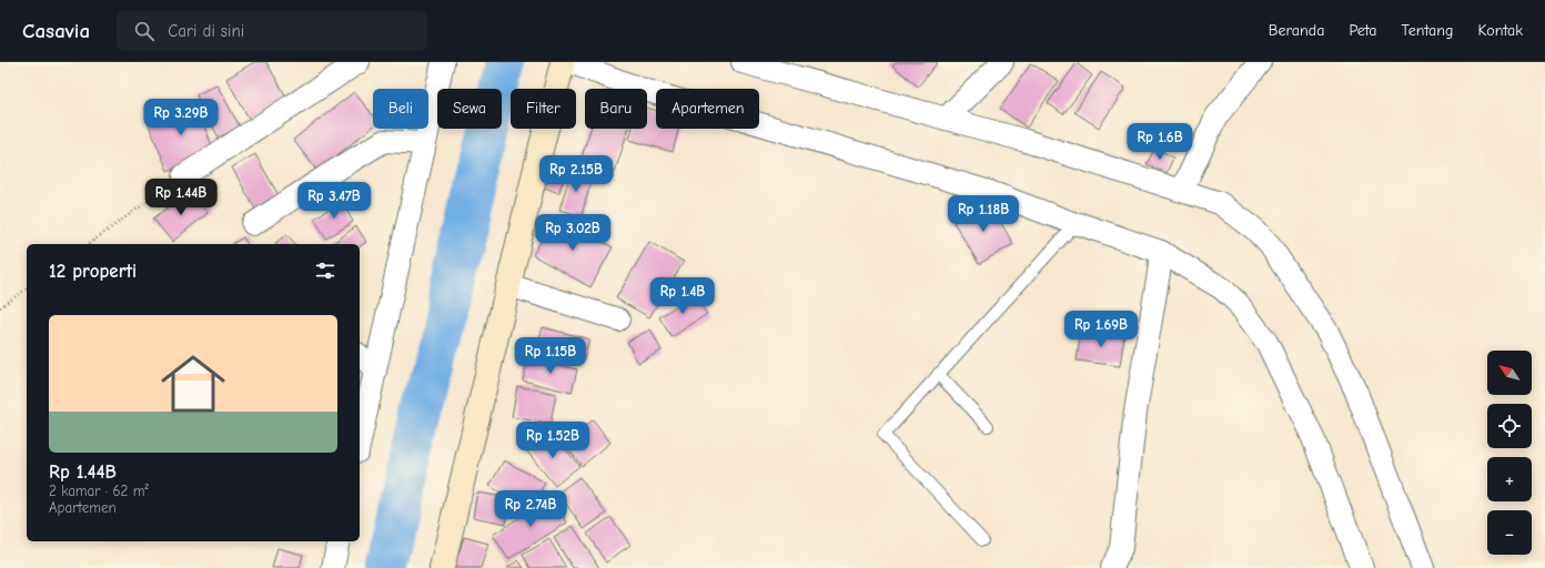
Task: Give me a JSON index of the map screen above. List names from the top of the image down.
{
  "north": "top left",
  "page": {
    "header": "Casavia",
    "search": "Cari di sini",
    "nav": [
      "Beranda",
      "Peta",
      "Tentang",
      "Kontak"
    ],
    "chip": [
      "Beli",
      "Sewa",
      "Filter",
      "Baru",
      "Apartemen"
    ],
    "price": [
      "Rp 3.29B",
      "Rp 1.6B",
      "Rp 2.15B",
      "Rp 1.44B",
      "Rp 3.47B",
      "Rp 1.18B",
      "Rp 3.02B",
      "Rp 1.4B",
      "Rp 1.69B",
      "Rp 1.15B",
      "Rp 1.52B",
      "Rp 2.74B"
    ],
    "heading": "12 properti",
    "list": [
      {
        "name": "Rp 1.44B",
        "note": "2 kamar · 62 m² · Apartemen"
      }
    ],
    "map_buttons": ["+", "−"]
  }
}
